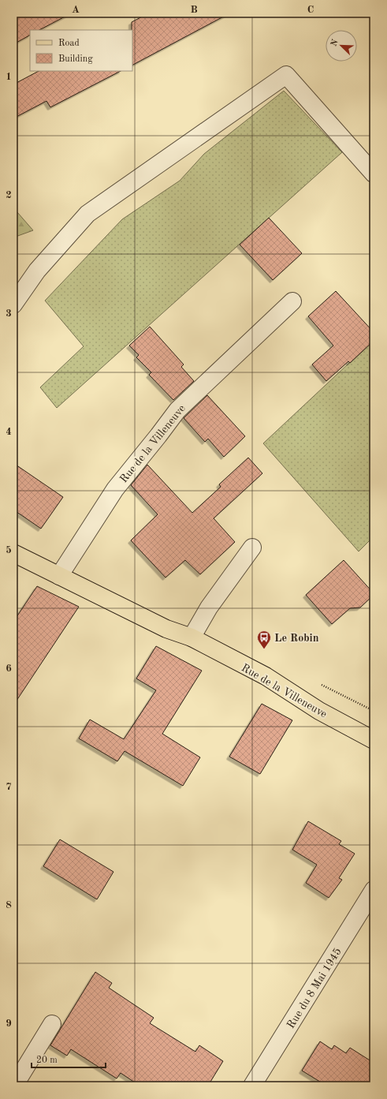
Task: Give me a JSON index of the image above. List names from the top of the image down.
{
  "streets": {
    "main road": ["Rue de la Villeneuve"],
    "street": ["Rue du 8 Mai 1945"]
  },
  "places": {
    "bus stop": ["Le Robin"]
  },
  "legend": ["Road", "Building"],
  "scale_bar": "20 m",
  "north": "top left",
  "grid": {
    "columns": ["A", "B", "C"],
    "rows": [
      "1",
      "2",
      "3",
      "4",
      "5",
      "6",
      "7",
      "8",
      "9"
    ]
  }
}
